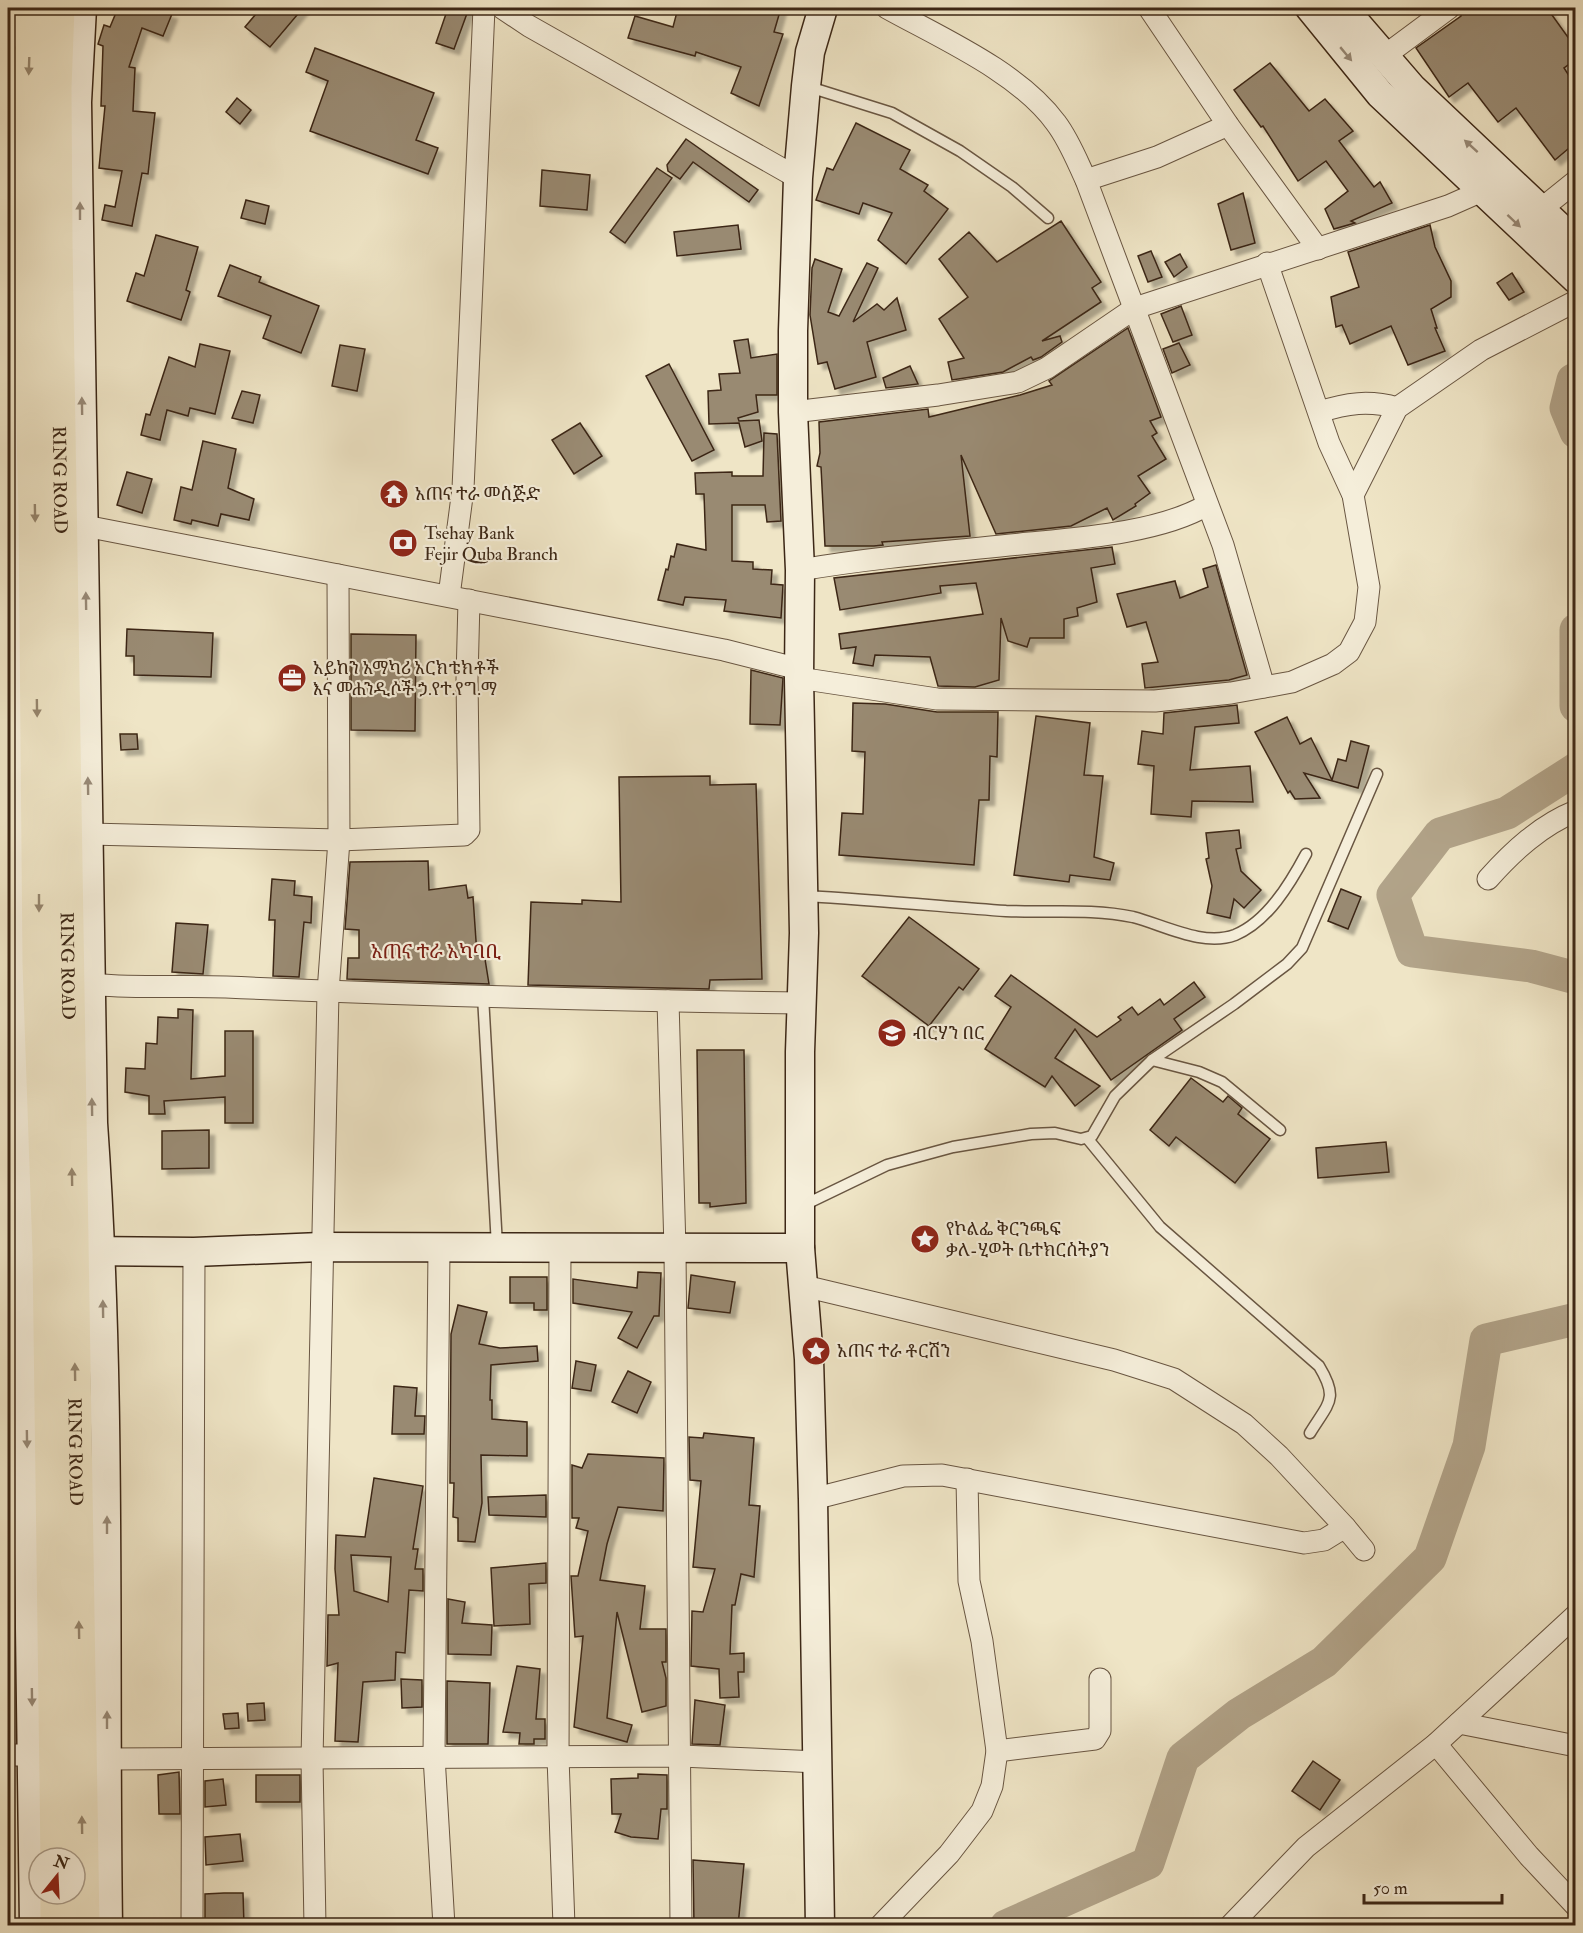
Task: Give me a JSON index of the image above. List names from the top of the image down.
{
  "streets": {
    "highway": ["RING ROAD"]
  },
  "districts": ["አጠና ተራ አካባቢ"],
  "places": {
    "temple": ["አጠና ተራ መስጅድ"],
    "bank": ["Tsehay Bank Fejir Quba Branch"],
    "office": ["አይከን አማካሪ አርክቴክቶች እና መሐንዲሶች ኃ.የተ.የግ.ማ"],
    "school or university": ["ብርሃን በር"],
    "place": ["የኮልፌ ቅርንጫፍ ቃለ-ሂወት ቤተክርስትያን", "አጠና ተራ ቶርሽን"]
  },
  "scale_bar": "50 m",
  "north": "top"
}
